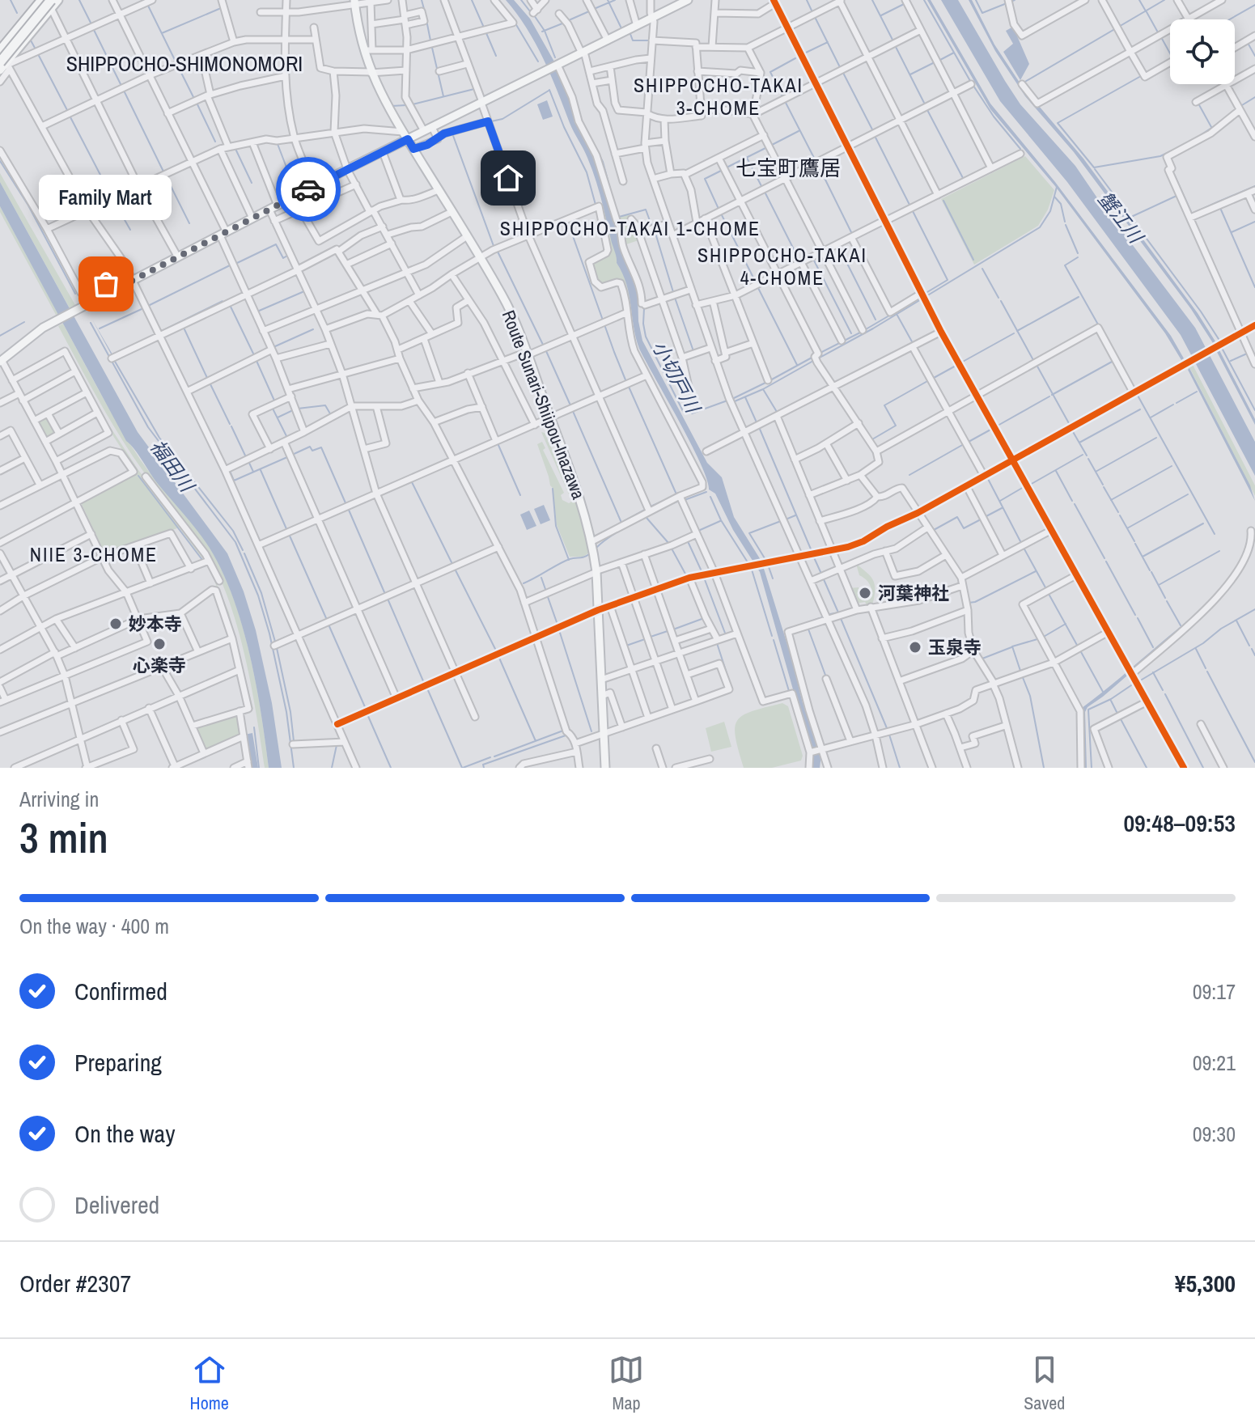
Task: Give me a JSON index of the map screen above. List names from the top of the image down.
{
  "streets": {
    "main road": ["Route Sunari-Shiipou-Inazawa"]
  },
  "districts": [
    "SHIPPOCHO-SHIMONOMORI",
    "SHIPPOCHO-TAKAI 3-CHOME",
    "七宝町鷹居",
    "SHIPPOCHO-TAKAI 1-CHOME",
    "SHIPPOCHO-TAKAI 4-CHOME",
    "NIIE 3-CHOME"
  ],
  "water": ["蟹江川", "小切戸川", "福田川"],
  "places": [
    "Family Mart",
    "河葉神社",
    "妙本寺",
    "心楽寺",
    "玉泉寺"
  ],
  "page": {
    "bubble": "Family Mart",
    "heading": ["3 min", "Arriving in", "09:48–09:53"],
    "panel": ["Order #2307", "¥5,300"],
    "bar": "On the way · 400 m",
    "list": [
      ["Confirmed", "09:17"],
      ["Preparing", "09:21"],
      ["On the way", "09:30"],
      "Delivered"
    ],
    "tabs": ["Home", "Map", "Saved"]
  }
}
